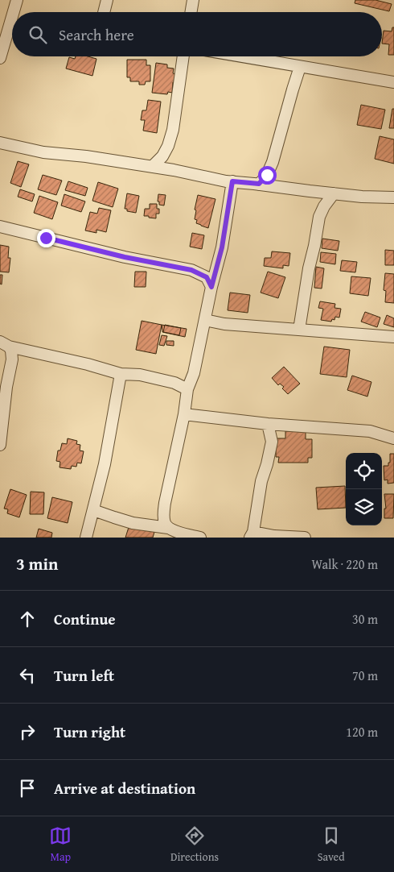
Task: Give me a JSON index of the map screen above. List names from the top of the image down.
{
  "page": {
    "search": "Search here",
    "heading": ["3 min", "Walk · 220 m"],
    "list": [
      ["Continue", "30 m"],
      ["Turn left", "70 m"],
      ["Turn right", "120 m"],
      "Arrive at destination"
    ],
    "nav": ["Map", "Directions", "Saved"]
  }
}
